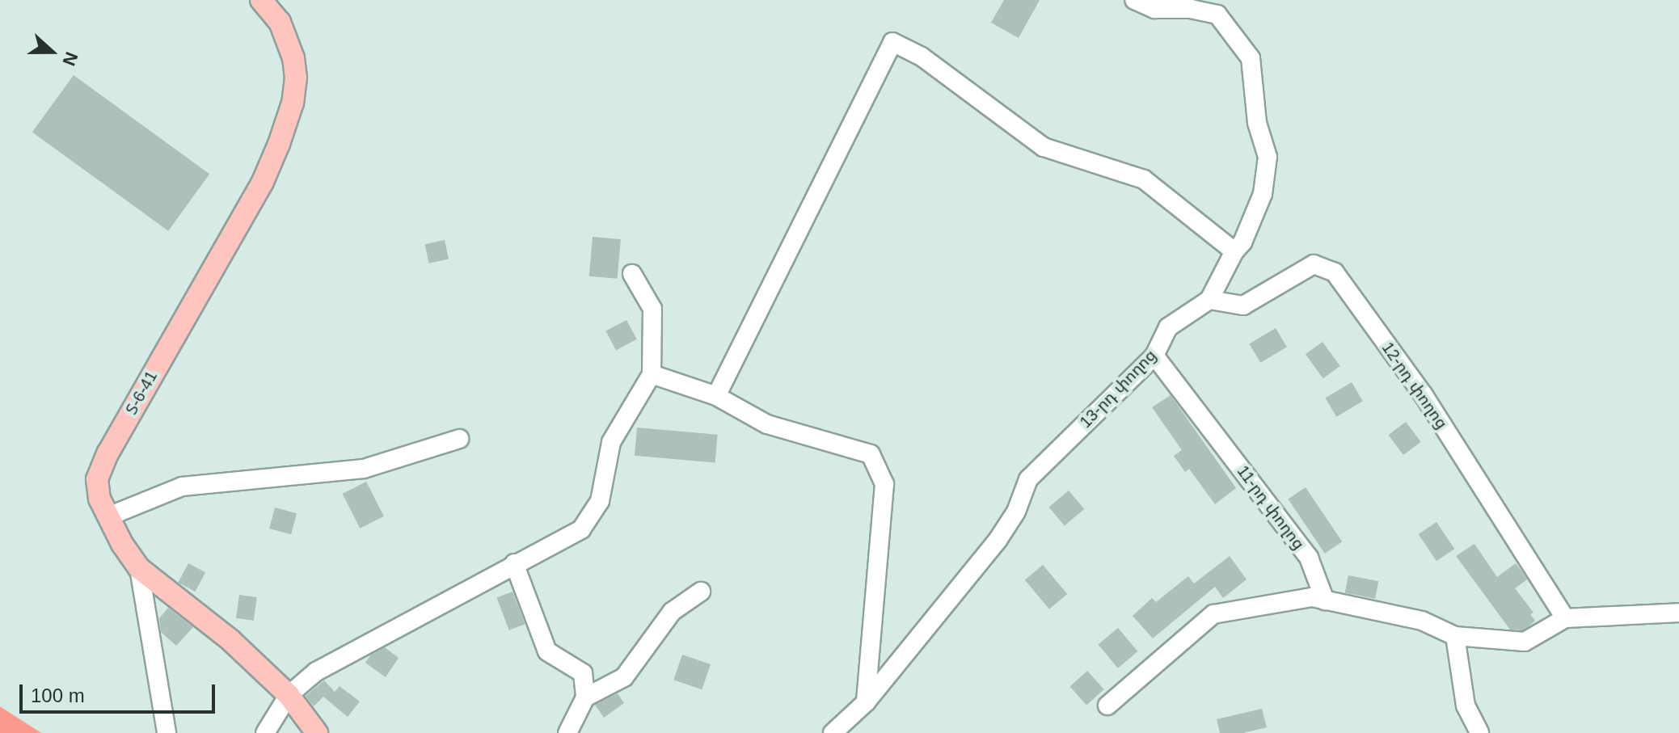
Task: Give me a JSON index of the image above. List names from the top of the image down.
{
  "streets": {
    "main road": ["Տ-6-41"],
    "street": ["12-րդ փողոց", "13-րդ փողոց", "11-րդ փողոց"]
  },
  "crossings": [
    ["12-րդ փողոց", "13-րդ փողոց"],
    ["13-րդ փողոց", "11-րդ փողոց"]
  ],
  "scale_bar": "100 m",
  "north": "right"
}
